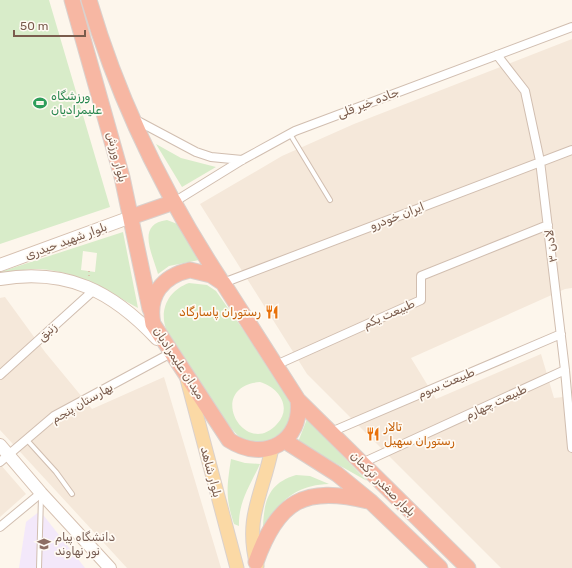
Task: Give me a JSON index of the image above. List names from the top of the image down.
{
  "streets": {
    "highway": ["بلوار ورزش", "میدان علیمرادیان", "بلوار صفدر ترکمان"],
    "main road": ["بلوار شهید حیدری", "بلوار شاهد"],
    "street": [
      "جاده خیر قلی",
      "ایران خودرو",
      "لادن ۳",
      "طبیعت یکم",
      "زنبق",
      "طبیعت سوم",
      "طبیعت چهارم",
      "بهارستان پنجم"
    ]
  },
  "crossings": [
    ["جاده خیر قلی", "بلوار ورزش"],
    ["جاده خیر قلی", "لادن ۳"],
    ["بلوار ورزش", "ایران خودرو"],
    ["بلوار ورزش", "بلوار شهید حیدری"],
    ["بلوار ورزش", "میدان علیمرادیان"],
    ["ایران خودرو", "لادن ۳"],
    ["ایران خودرو", "میدان علیمرادیان"],
    ["بلوار شهید حیدری", "زنبق"],
    ["بلوار شهید حیدری", "میدان علیمرادیان"],
    ["بلوار شهید حیدری", "بهارستان پنجم"],
    ["لادن ۳", "طبیعت یکم"],
    ["لادن ۳", "طبیعت سوم"],
    ["لادن ۳", "طبیعت چهارم"],
    ["طبیعت یکم", "میدان علیمرادیان"],
    ["میدان علیمرادیان", "بهارستان پنجم"],
    ["میدان علیمرادیان", "بلوار شاهد"],
    ["میدان علیمرادیان", "بلوار صفدر ترکمان"],
    ["طبیعت سوم", "بلوار صفدر ترکمان"],
    ["طبیعت چهارم", "بلوار صفدر ترکمان"]
  ],
  "places": {
    "sports": ["ورزشگاه علیمرادیان"],
    "restaurant": ["رستوران پاسارگاد", "تالار رستوران سهیل"],
    "school or university": ["دانشگاه پیام نور نهاوند"]
  },
  "scale_bar": "50 m"
}
